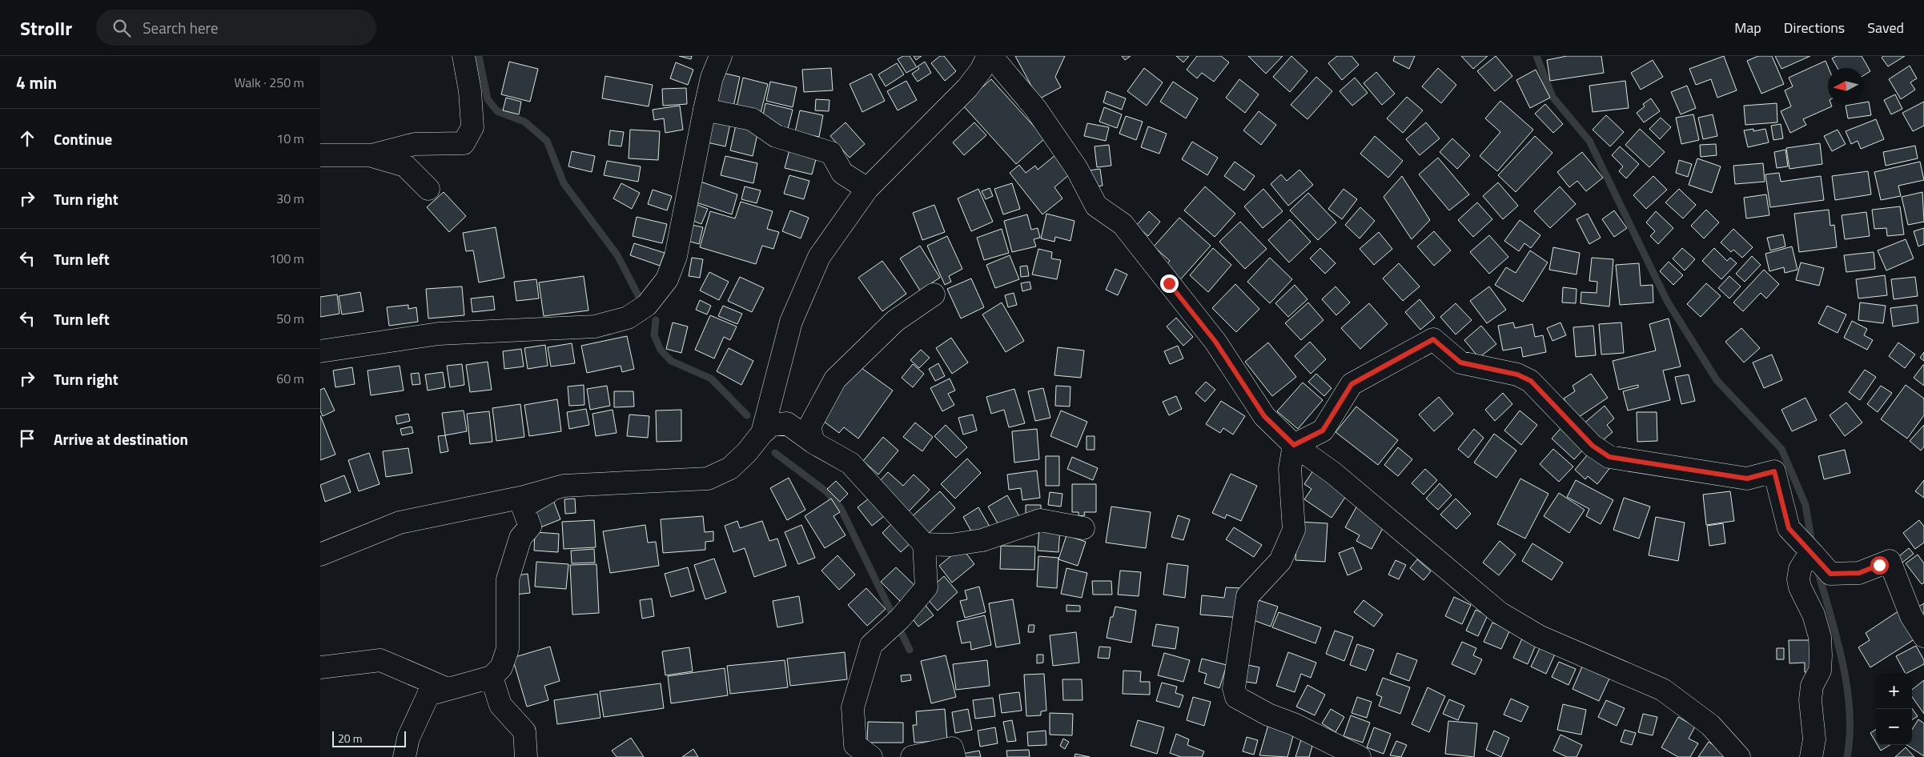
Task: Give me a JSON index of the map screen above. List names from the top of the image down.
{
  "scale_bar": "20 m",
  "north": "left",
  "page": {
    "header": "Strollr",
    "search": "Search here",
    "nav": ["Map", "Directions", "Saved"],
    "heading": ["4 min", "Walk · 250 m"],
    "list": [
      ["Continue", "10 m"],
      ["Turn right", "30 m"],
      ["Turn left", "100 m"],
      ["Turn left", "50 m"],
      ["Turn right", "60 m"],
      "Arrive at destination"
    ],
    "map_buttons": ["+", "−"],
    "scale": "20 m"
  }
}
